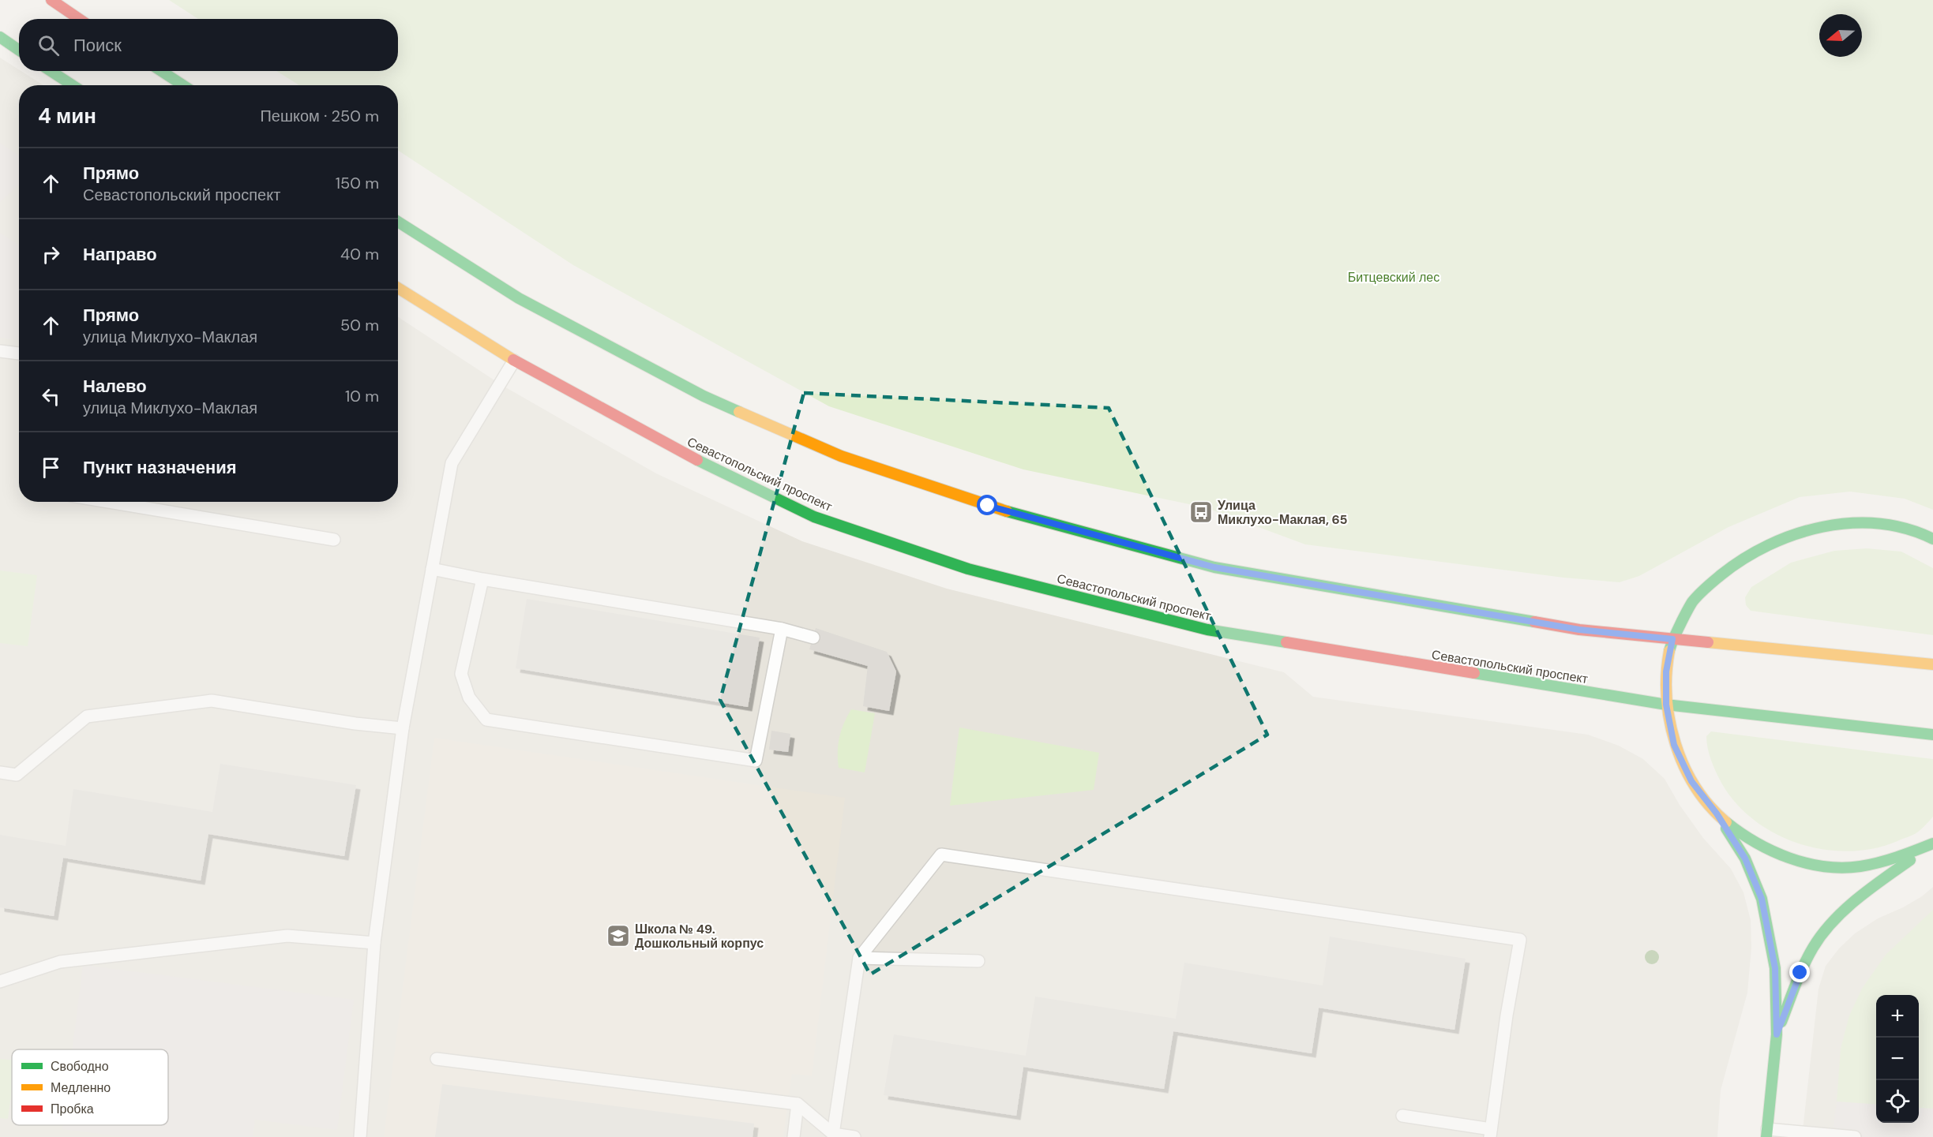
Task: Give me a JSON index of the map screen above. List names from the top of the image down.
{
  "streets": {
    "main road": ["Севастопольский проспект"]
  },
  "parks": ["Битцевский лес"],
  "places": {
    "bus stop": ["Улица Миклухо-Маклая, 65"],
    "school or university": ["Школа № 49. Дошкольный корпус"]
  },
  "legend": ["Свободно", "Медленно", "Пробка"],
  "north": "left",
  "page": {
    "search": "Поиск",
    "heading": ["4 мин", "Пешком · 250 m"],
    "list": [
      ["Прямо", "Севастопольский проспект", "150 m"],
      ["Направо", "40 m"],
      ["Прямо", "улица Миклухо-Маклая", "50 m"],
      ["Налево", "улица Миклухо-Маклая", "10 m"],
      "Пункт назначения"
    ],
    "map_buttons": ["+", "−"]
  }
}
